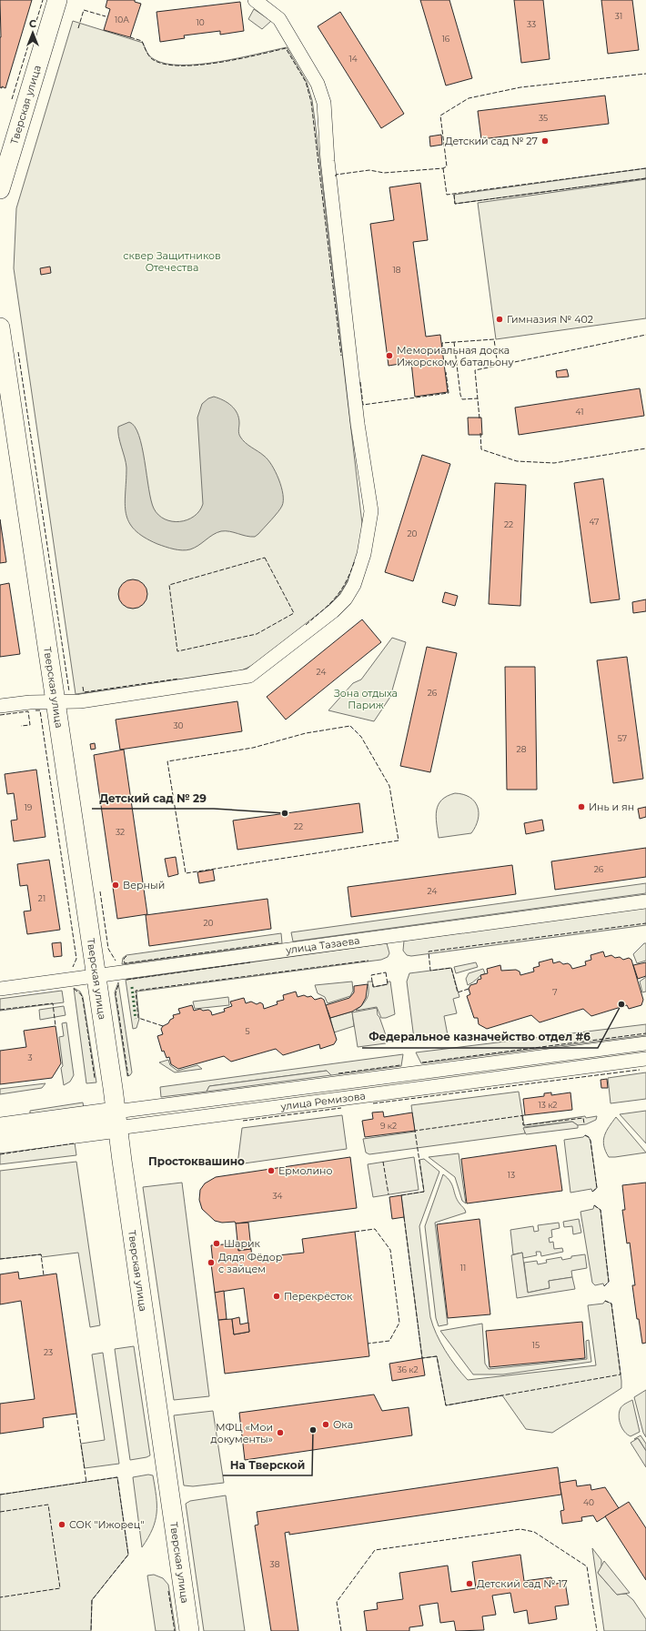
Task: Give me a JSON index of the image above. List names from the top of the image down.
{
  "streets": {
    "street": ["Тверская улица", "улица Тазаева", "улица Ремизова"]
  },
  "crossings": [
    ["Тверская улица", "улица Тазаева"],
    ["Тверская улица", "улица Ремизова"]
  ],
  "districts": ["Простоквашино"],
  "parks": ["сквер Защитников Отечества", "Зона отдыха Париж"],
  "places": [
    "Детский сад № 27",
    "Гимназия № 402",
    "Мемориальная доска Ижорскому батальону",
    "Инь и ян",
    "Детский сад № 29",
    "Верный",
    "Федеральное казначейство отдел #6",
    "Ермолино",
    "Шарик",
    "Дядя Фёдор с зайцем",
    "Перекрёсток",
    "Ока",
    "На Тверской",
    "МФЦ «Мои документы»",
    "СОК \"Ижорец\"",
    "Детский сад № 17"
  ],
  "house_numbers": [
    "31",
    "10А",
    "10",
    "33",
    "16",
    "14",
    "35",
    "18",
    "41",
    "47",
    "22",
    "20",
    "24",
    "26",
    "30",
    "57",
    "28",
    "19",
    "22",
    "32",
    "26",
    "24",
    "21",
    "20",
    "7",
    "5",
    "3",
    "13 к2",
    "9 к2",
    "13",
    "34",
    "11",
    "15",
    "23",
    "36 к2",
    "40",
    "38"
  ],
  "north": "top"
}
